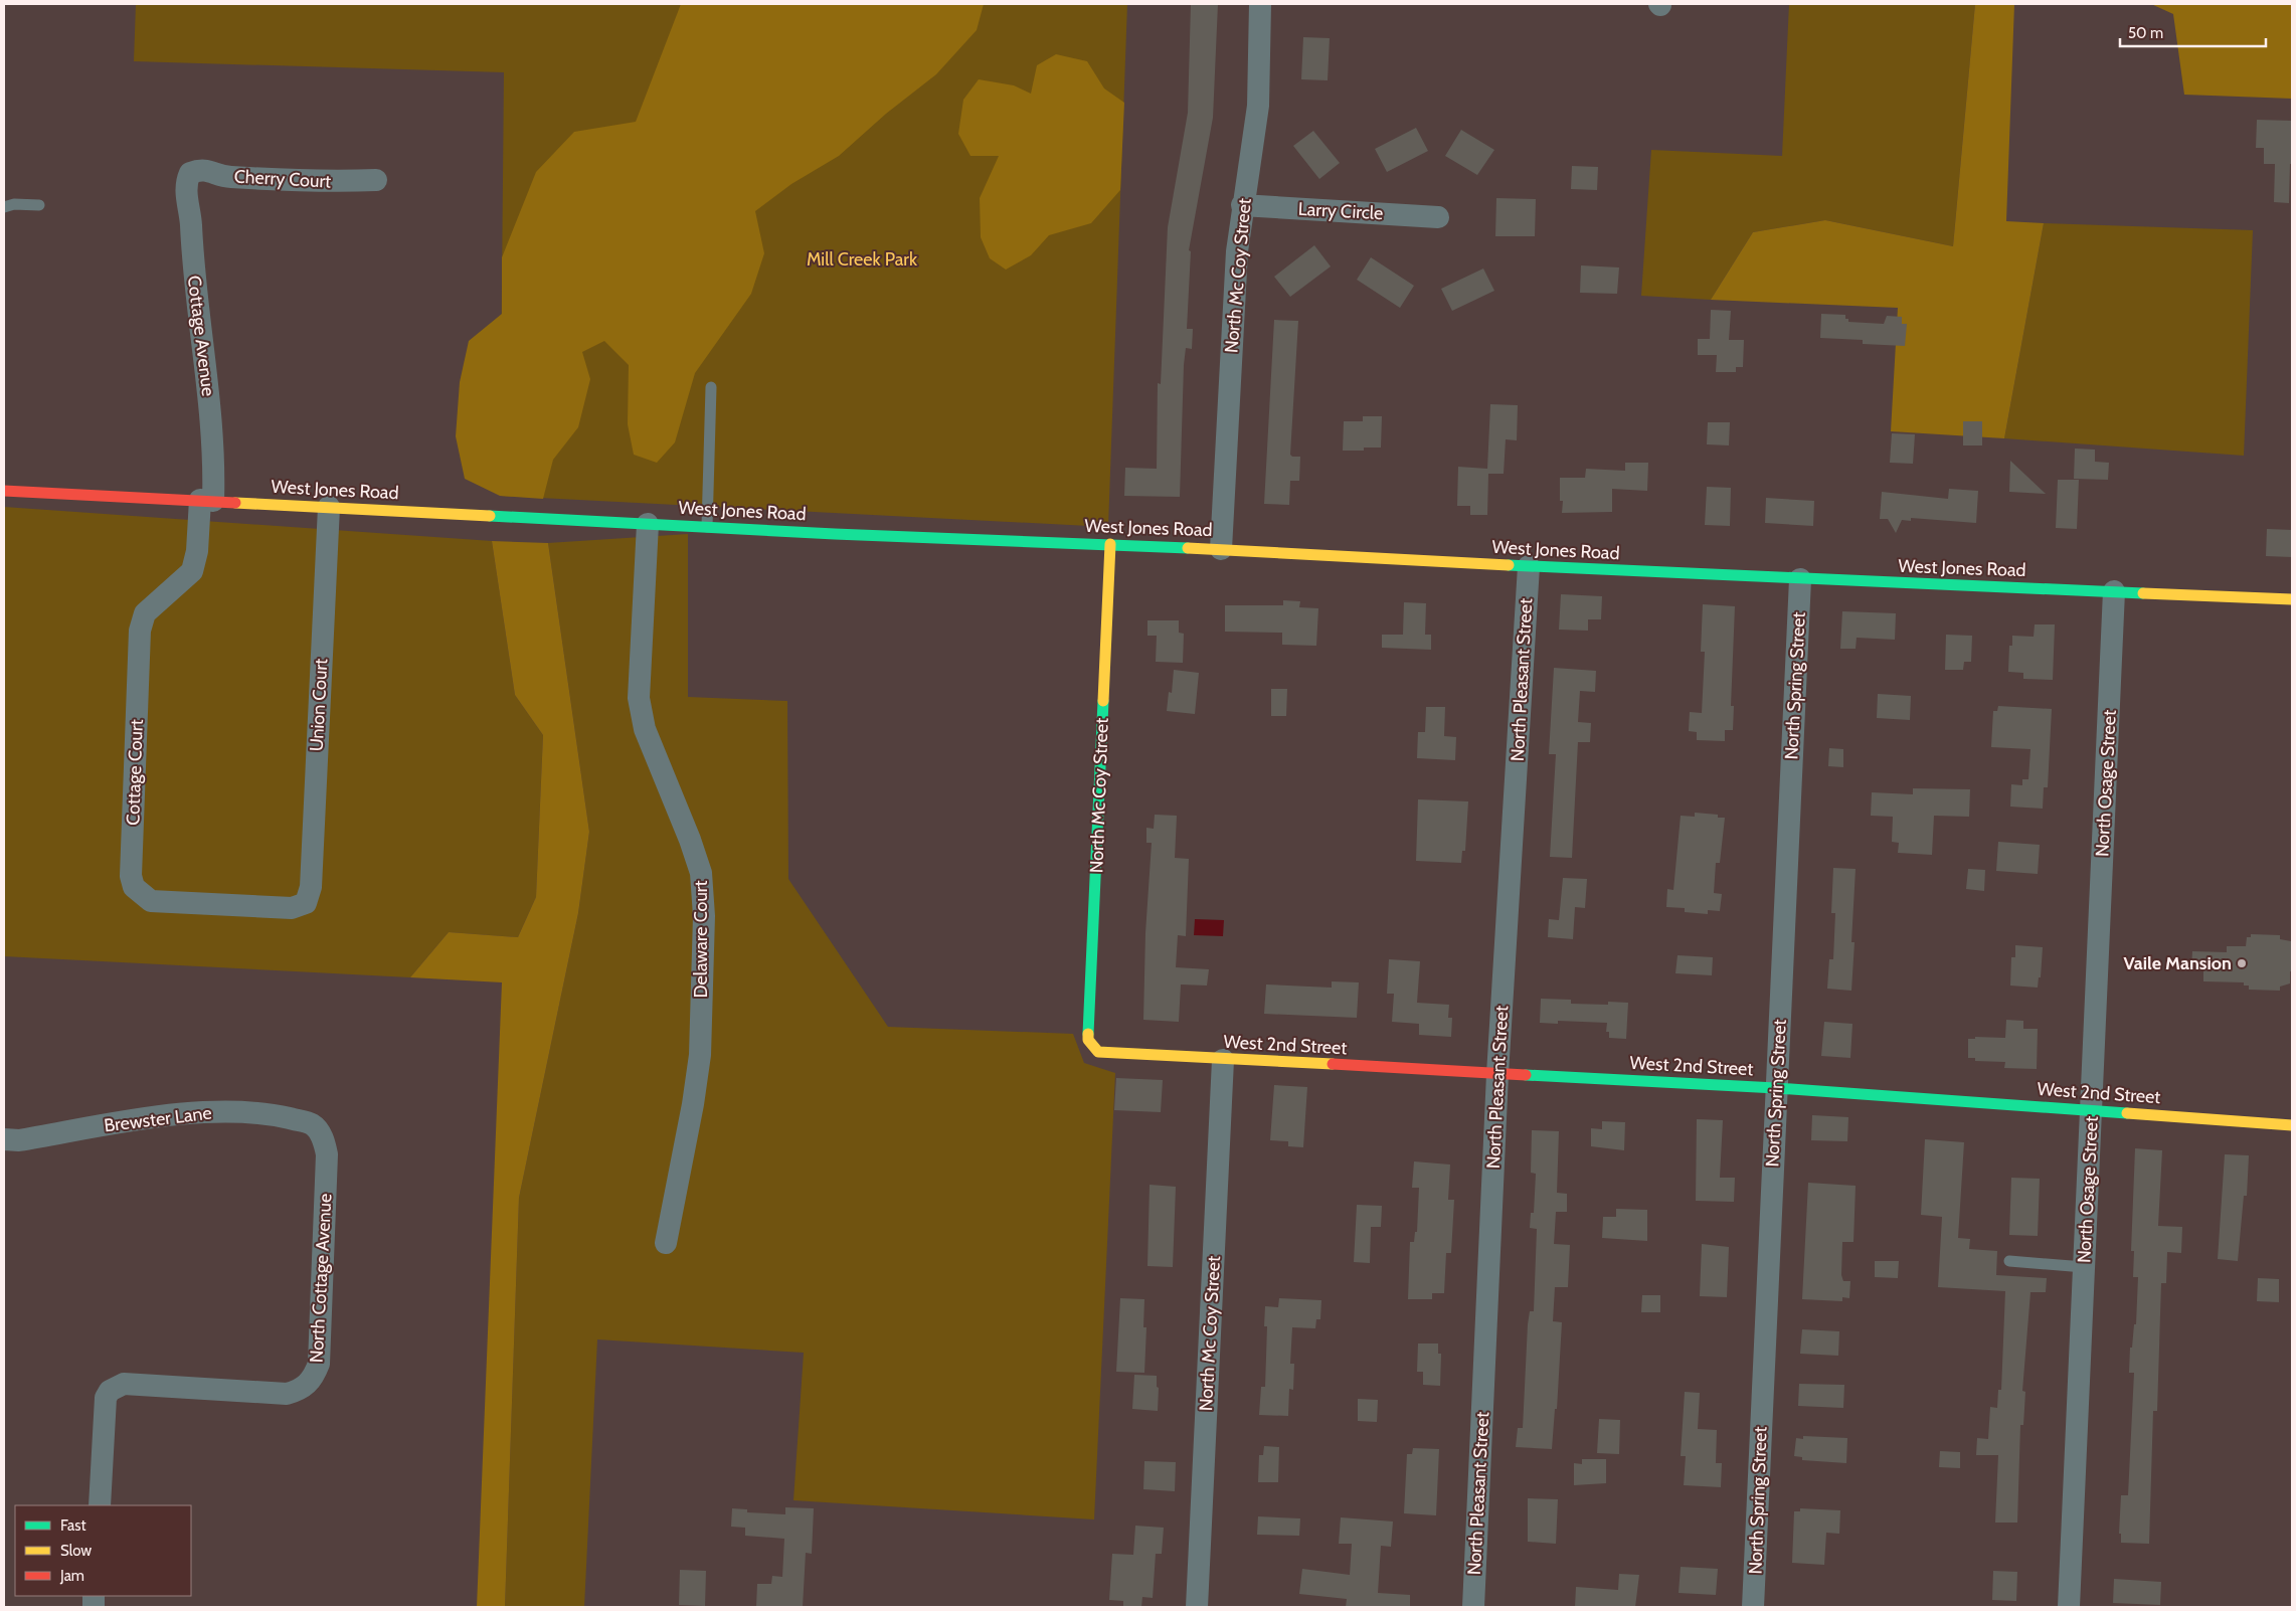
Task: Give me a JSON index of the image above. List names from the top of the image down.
{
  "streets": {
    "street": [
      "Cherry Court",
      "Larry Circle",
      "North Mc Coy Street",
      "Cottage Avenue",
      "West Jones Road",
      "North Pleasant Street",
      "North Spring Street",
      "Union Court",
      "Cottage Court",
      "North Osage Street",
      "Delaware Court",
      "West 2nd Street",
      "Brewster Lane",
      "North Cottage Avenue"
    ]
  },
  "crossings": [
    ["Cherry Court", "Cottage Avenue"],
    ["Larry Circle", "North Mc Coy Street"],
    ["North Mc Coy Street", "West Jones Road"],
    ["North Mc Coy Street", "West 2nd Street"],
    ["Cottage Avenue", "West Jones Road"],
    ["Cottage Avenue", "Cottage Court"],
    ["West Jones Road", "North Pleasant Street"],
    ["West Jones Road", "North Spring Street"],
    ["West Jones Road", "Union Court"],
    ["West Jones Road", "Cottage Court"],
    ["West Jones Road", "North Osage Street"],
    ["West Jones Road", "Delaware Court"],
    ["North Pleasant Street", "West 2nd Street"],
    ["North Spring Street", "West 2nd Street"],
    ["Union Court", "Cottage Court"],
    ["North Osage Street", "West 2nd Street"],
    ["Brewster Lane", "North Cottage Avenue"]
  ],
  "parks": ["Mill Creek Park"],
  "places": ["Vaile Mansion"],
  "legend": ["Fast", "Slow", "Jam"],
  "scale_bar": "50 m"
}
